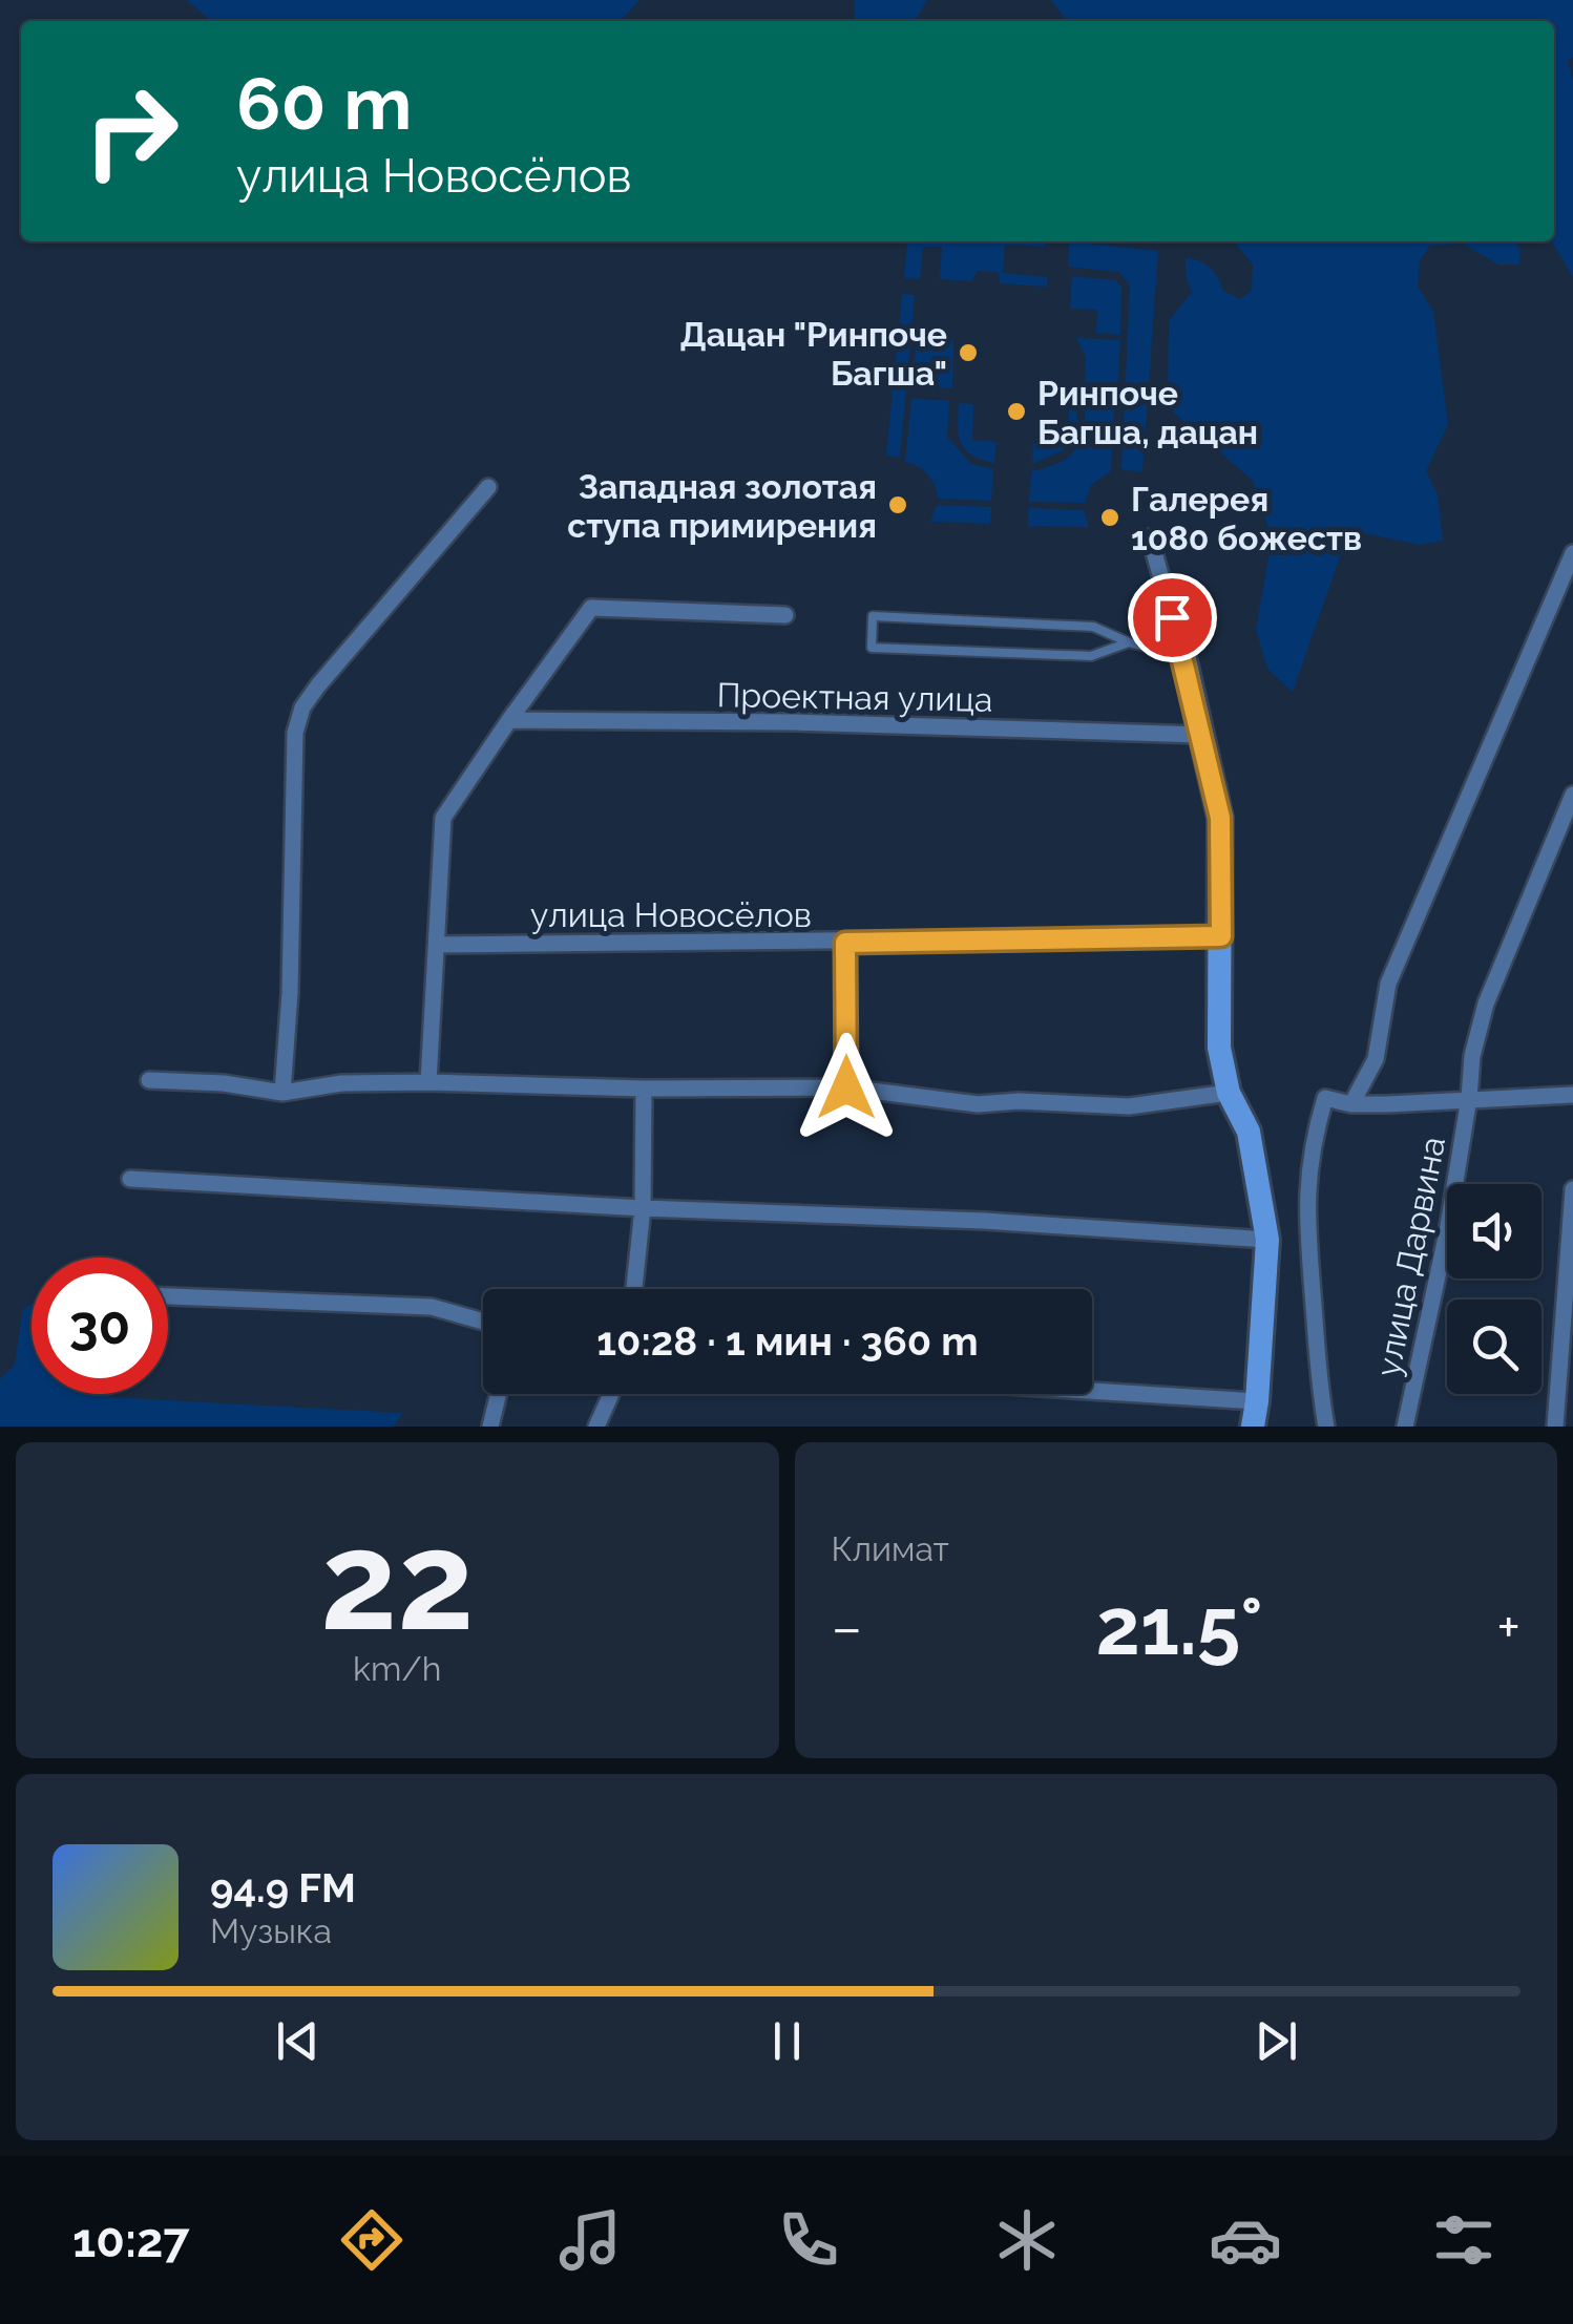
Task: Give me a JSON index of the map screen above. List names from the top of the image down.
{
  "streets": {
    "street": ["Проектная улица", "улица Новосёлов", "улица Дарвина"]
  },
  "places": [
    "Дацан \"Ринпоче Багша\"",
    "Ринпоче Багша, дацан",
    "Западная золотая ступа примирения",
    "Галерея 1080 божеств"
  ],
  "page": {
    "turn": ["60 m", "улица Новосёлов"],
    "limit": "30",
    "trip": "10:28 · 1 мин · 360 m",
    "tile": [
      ["22", "km/h"],
      "Климат"
    ],
    "heat": ["−", "21.5°", "+"],
    "song": ["94.9 FM", "Музыка"],
    "tabs": "10:27"
  }
}
